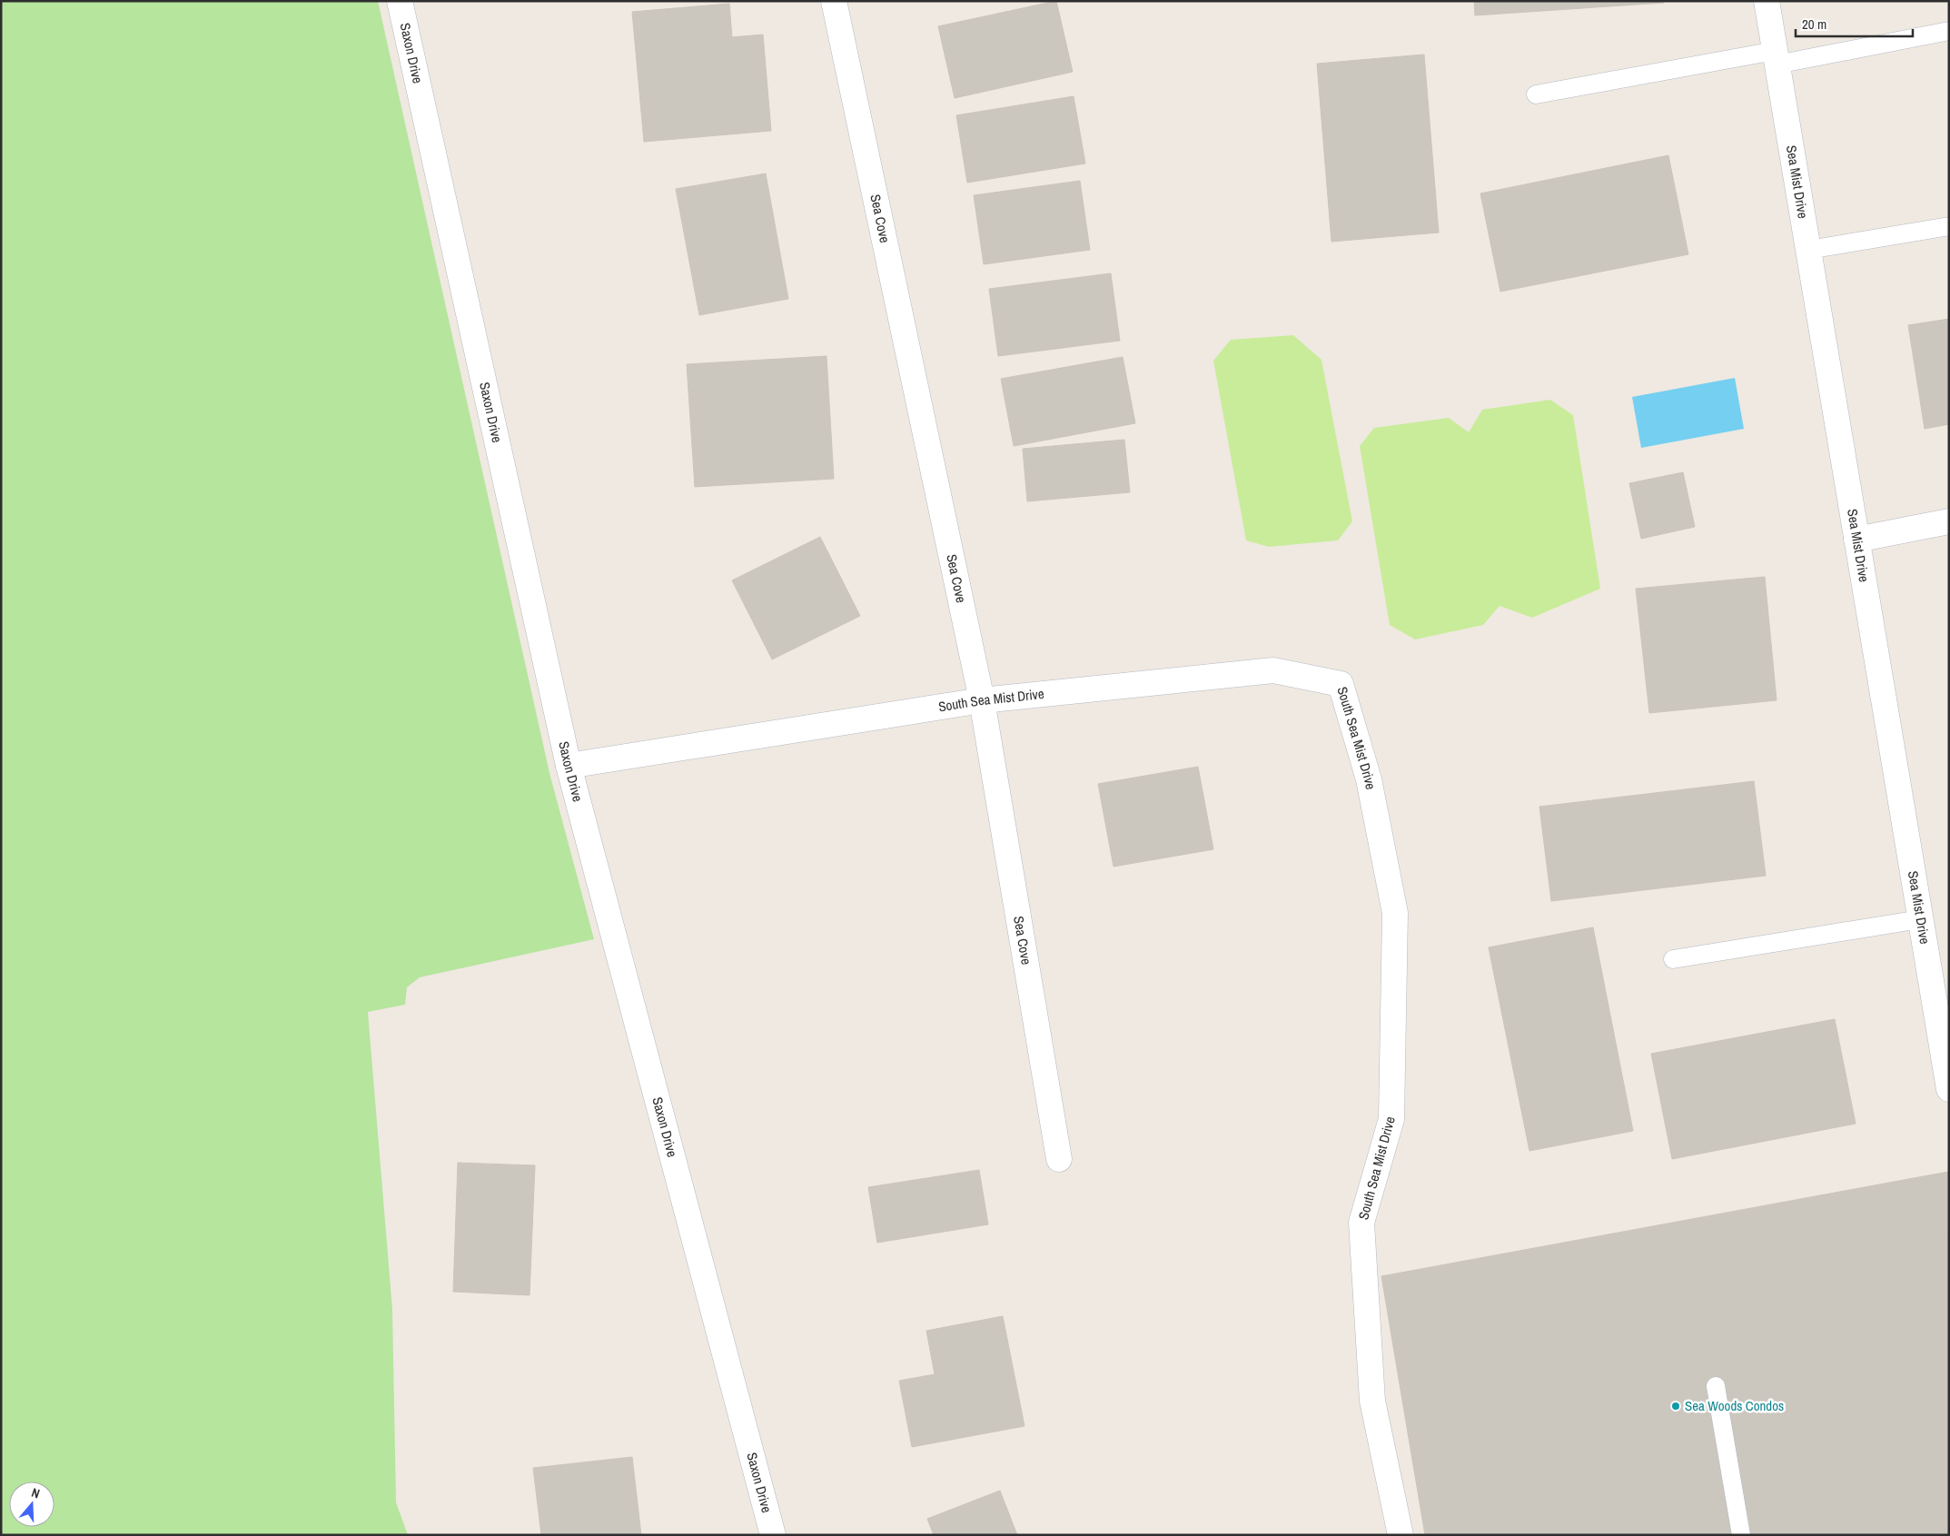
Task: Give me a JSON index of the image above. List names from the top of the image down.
{
  "streets": {
    "street": [
      "Saxon Drive",
      "Sea Mist Drive",
      "Sea Cove",
      "South Sea Mist Drive"
    ]
  },
  "crossings": [
    ["Saxon Drive", "South Sea Mist Drive"],
    ["Sea Cove", "South Sea Mist Drive"]
  ],
  "places": ["Sea Woods Condos"],
  "scale_bar": "20 m",
  "north": "top"
}
